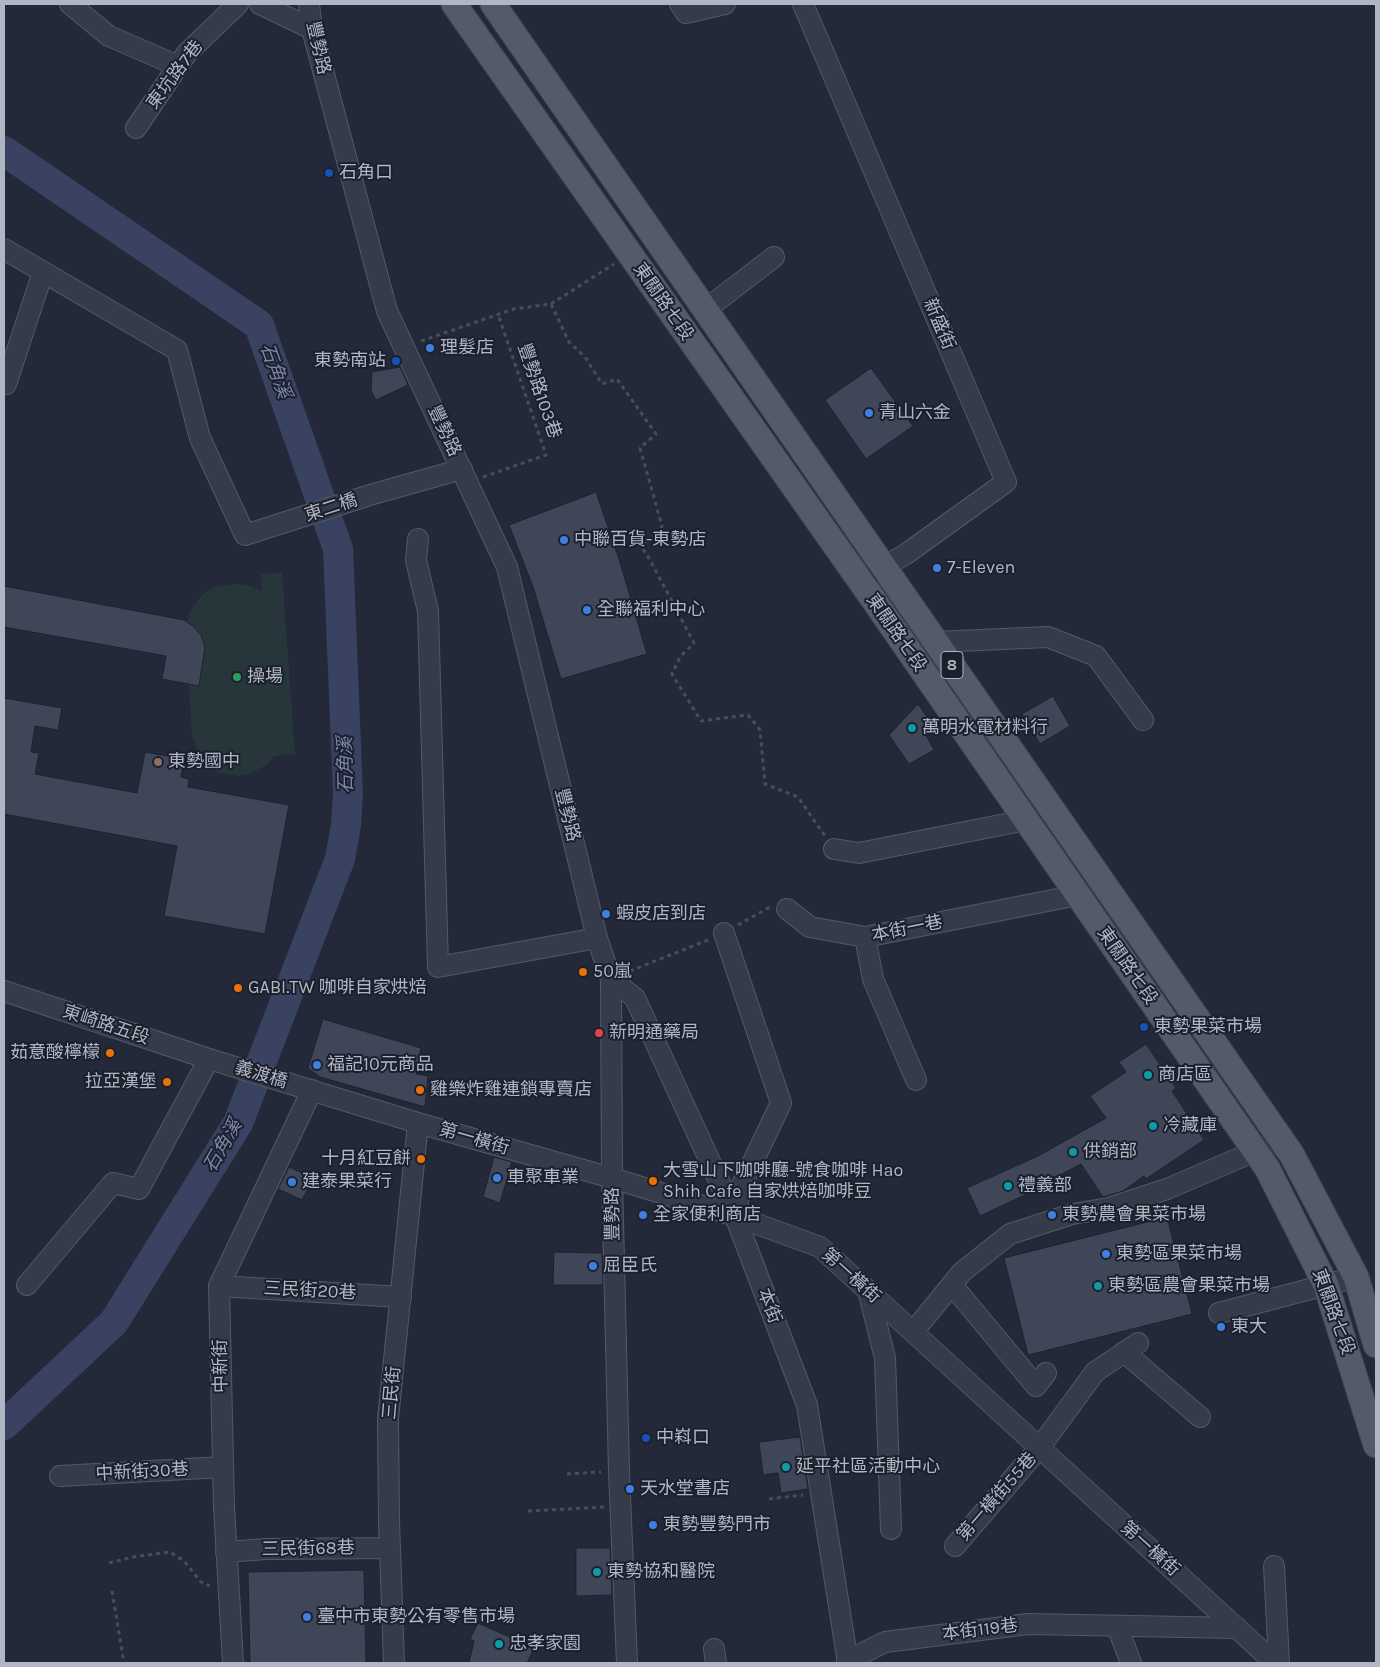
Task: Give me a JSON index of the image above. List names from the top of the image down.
{
  "streets": {
    "main road": ["東關路七段", "8"],
    "street": [
      "豐勢路",
      "東坑路7巷",
      "新盛街",
      "東二橋",
      "本街一巷",
      "東崎路五段",
      "義渡橋",
      "第一橫街",
      "三民街20巷",
      "本街",
      "中新街",
      "三民街",
      "中新街30巷",
      "第一橫街55巷",
      "三民街68巷",
      "本街119巷"
    ],
    "path": ["豐勢路103巷"]
  },
  "crossings": [
    ["豐勢路", "豐勢路103巷"],
    ["豐勢路", "東二橋"],
    ["豐勢路", "第一橫街"],
    ["豐勢路", "本街"],
    ["東關路七段", "新盛街"],
    ["東關路七段", "本街一巷"],
    ["豐勢路103巷", "東二橋"],
    ["東崎路五段", "義渡橋"],
    ["義渡橋", "第一橫街"],
    ["義渡橋", "中新街"],
    ["第一橫街", "本街"],
    ["第一橫街", "中新街"],
    ["第一橫街", "三民街"],
    ["第一橫街", "第一橫街55巷"],
    ["第一橫街", "本街119巷"],
    ["三民街20巷", "中新街"],
    ["三民街20巷", "三民街"],
    ["本街", "本街119巷"],
    ["中新街", "中新街30巷"],
    ["中新街", "三民街68巷"],
    ["三民街", "三民街68巷"]
  ],
  "water": ["石角溪"],
  "places": [
    "石角口",
    "理髮店",
    "東勢南站",
    "青山六金",
    "中聯百貨-東勢店",
    "7-Eleven",
    "全聯福利中心",
    "操場",
    "萬明水電材料行",
    "東勢國中",
    "蝦皮店到店",
    "50嵐",
    "GABI.TW 咖啡自家烘焙",
    "東勢果菜市場",
    "新明通藥局",
    "茹意酸檸檬",
    "福記10元商品",
    "商店區",
    "拉亞漢堡",
    "雞樂炸雞連鎖專賣店",
    "冷藏庫",
    "供銷部",
    "十月紅豆餅",
    "車聚車業",
    "大雪山下咖啡廳-號食咖啡 Hao Shih Cafe 自家烘焙咖啡豆",
    "建泰果菜行",
    "禮義部",
    "全家便利商店",
    "東勢農會果菜市場",
    "東勢區果菜市場",
    "屈臣氏",
    "東勢區農會果菜市場",
    "東大",
    "中嵙口",
    "延平社區活動中心",
    "天水堂書店",
    "東勢豐勢門市",
    "東勢協和醫院",
    "臺中市東勢公有零售市場",
    "忠孝家園"
  ]
}
